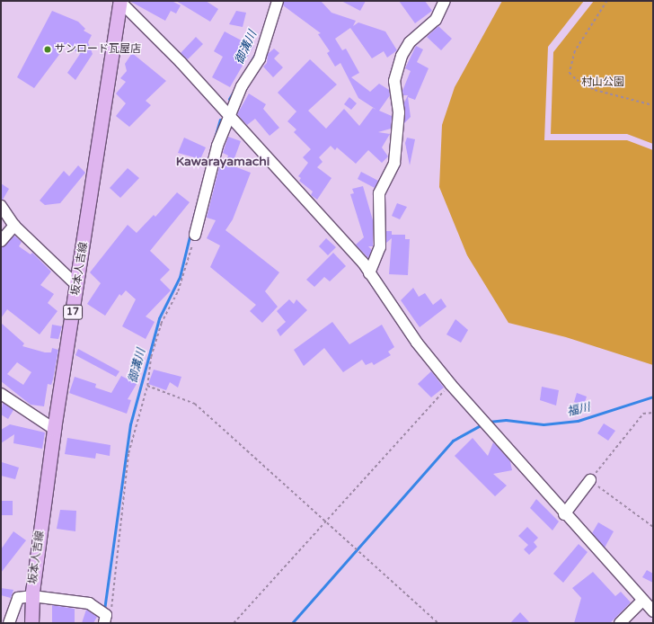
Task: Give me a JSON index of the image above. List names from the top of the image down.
{
  "streets": {
    "main road": ["坂本人吉線", "17"]
  },
  "districts": ["Kawarayamachi"],
  "water": ["御溝川", "福川"],
  "parks": ["村山公園"],
  "places": ["サンロード瓦屋店"]
}
